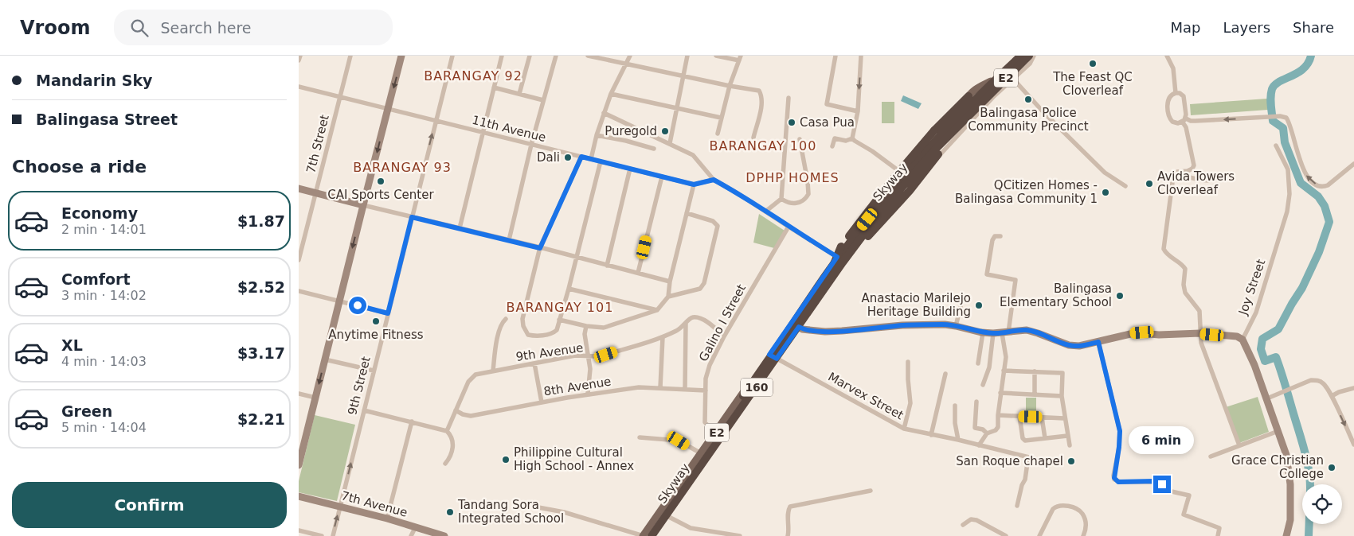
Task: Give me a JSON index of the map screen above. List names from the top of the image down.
{
  "streets": {
    "highway": ["E2", "Skyway"],
    "main road": ["160"],
    "street": [
      "11th Avenue",
      "7th Street",
      "Joy Street",
      "Galino Ⅰ Street",
      "9th Avenue",
      "9th Street",
      "8th Avenue",
      "Marvex Street",
      "7th Avenue"
    ]
  },
  "crossings": [
    ["11th Avenue", "7th Street"],
    ["11th Avenue", "9th Street"],
    ["Skyway", "160"],
    ["Galino Ⅰ Street", "9th Avenue"],
    ["Galino Ⅰ Street", "8th Avenue"],
    ["Galino Ⅰ Street", "160"],
    ["9th Avenue", "8th Avenue"],
    ["9th Street", "7th Avenue"],
    ["160", "Marvex Street"]
  ],
  "one_way": ["9th Street"],
  "districts": [
    "BARANGAY 92",
    "BARANGAY 100",
    "BARANGAY 93",
    "DPHP HOMES",
    "BARANGAY 101"
  ],
  "places": [
    "The Feast QC Cloverleaf",
    "Balingasa Police Community Precinct",
    "Casa Pua",
    "Puregold",
    "Dali",
    "CAI Sports Center",
    "Avida Towers Cloverleaf",
    "QCitizen Homes - Balingasa Community 1",
    "Balingasa Elementary School",
    "Anastacio Marilejo Heritage Building",
    "Anytime Fitness",
    "Philippine Cultural High School - Annex",
    "San Roque chapel",
    "Grace Christian College",
    "Tandang Sora Integrated School"
  ],
  "page": {
    "header": "Vroom",
    "search": "Search here",
    "nav": ["Map", "Layers", "Share"],
    "banner": ["Mandarin Sky", "Balingasa Street"],
    "heading": "Choose a ride",
    "list": [
      {
        "name": "Economy",
        "note": "2 min · 14:01",
        "value": "$1.87"
      },
      {
        "name": "Comfort",
        "note": "3 min · 14:02",
        "value": "$2.52"
      },
      {
        "name": "XL",
        "note": "4 min · 14:03",
        "value": "$3.17"
      },
      {
        "name": "Green",
        "note": "5 min · 14:04",
        "value": "$2.21"
      }
    ],
    "bubble": "6 min",
    "buttons": "Confirm"
  }
}
